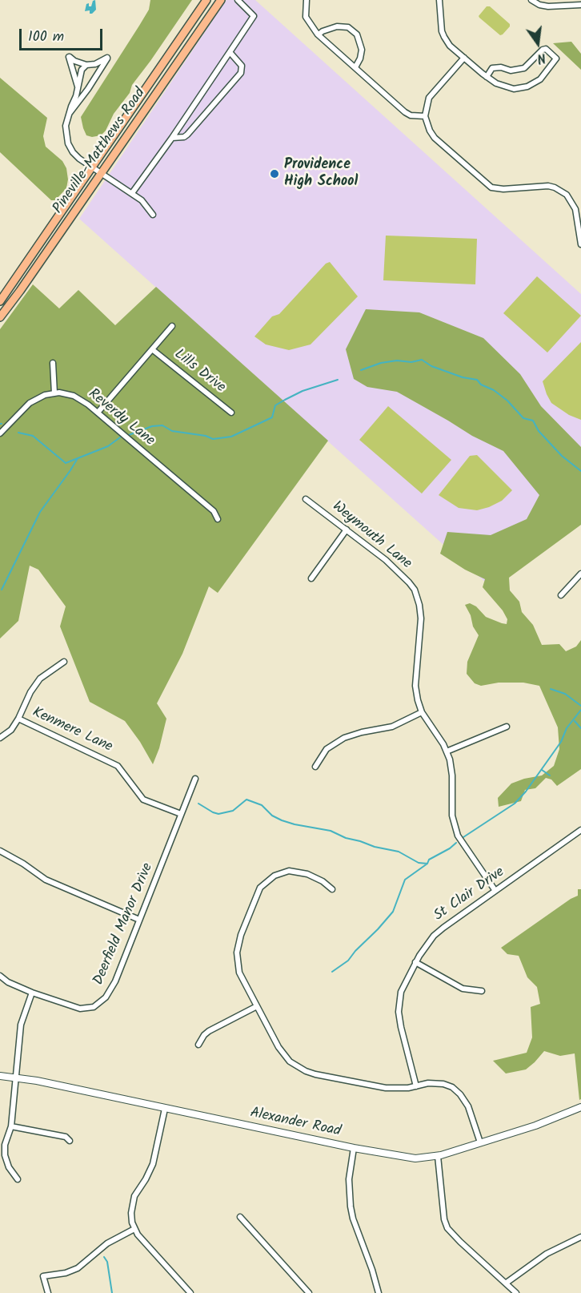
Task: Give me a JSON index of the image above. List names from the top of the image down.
{
  "streets": {
    "main road": ["Pineville-Matthews Road"],
    "street": [
      "Lills Drive",
      "Reverdy Lane",
      "Weymouth Lane",
      "Kenmere Lane",
      "St Clair Drive",
      "Deerfield Manor Drive",
      "Alexander Road"
    ]
  },
  "crossings": [
    ["Weymouth Lane", "St Clair Drive"],
    ["Kenmere Lane", "Deerfield Manor Drive"]
  ],
  "places": ["Providence High School"],
  "scale_bar": "100 m",
  "north": "bottom"
}
